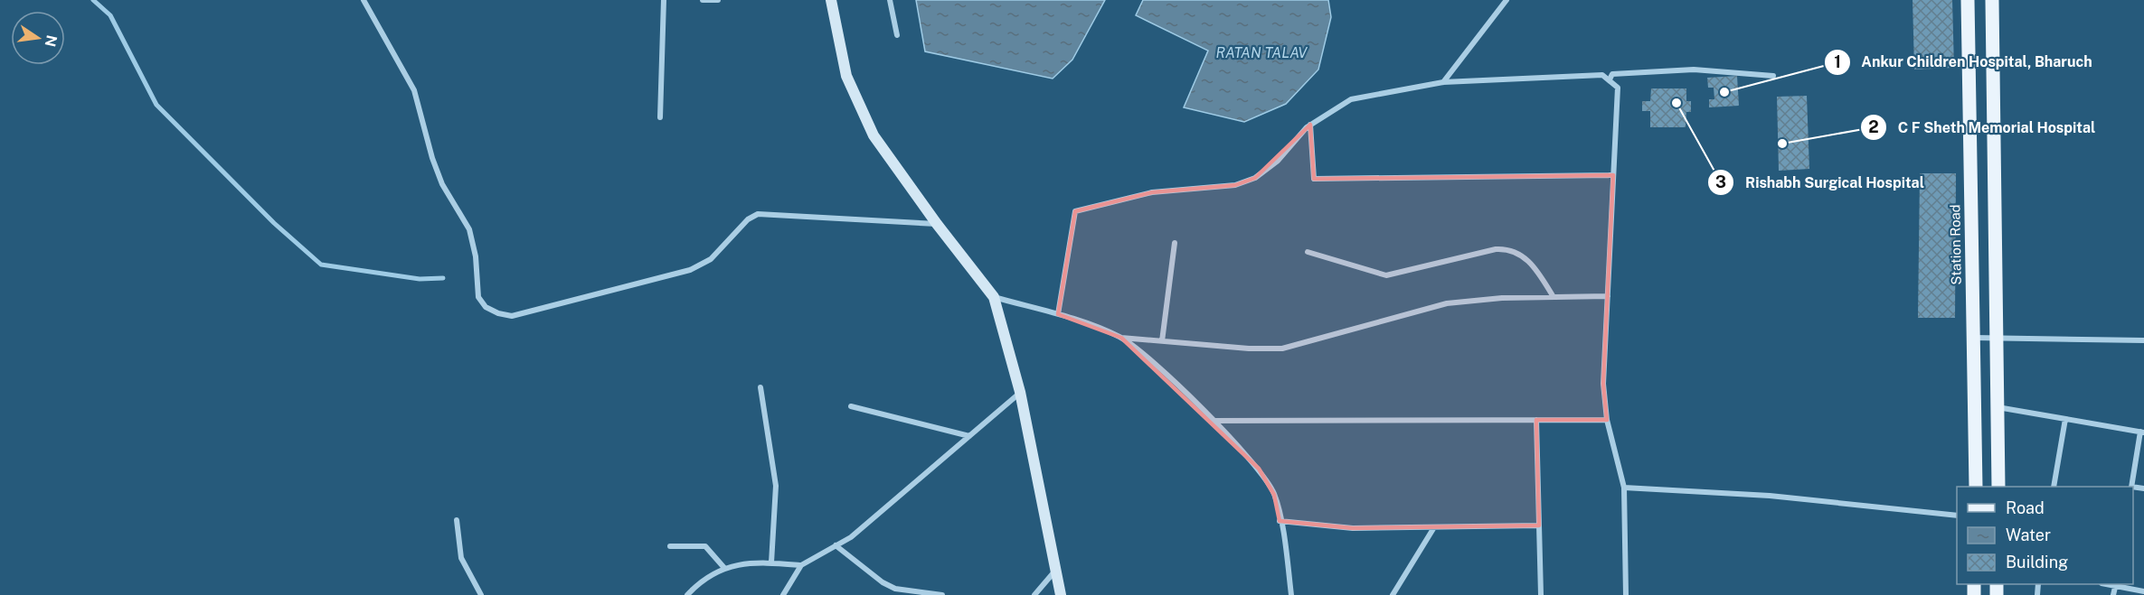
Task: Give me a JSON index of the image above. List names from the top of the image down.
{
  "streets": {
    "main road": ["Station Road"]
  },
  "water": ["RATAN TALAV"],
  "places": ["Ankur Children Hospital, Bharuch", "Rishabh Surgical Hospital", "C F Sheth Memorial Hospital"],
  "legend": ["Road", "Water", "Building"],
  "north": "right"
}
